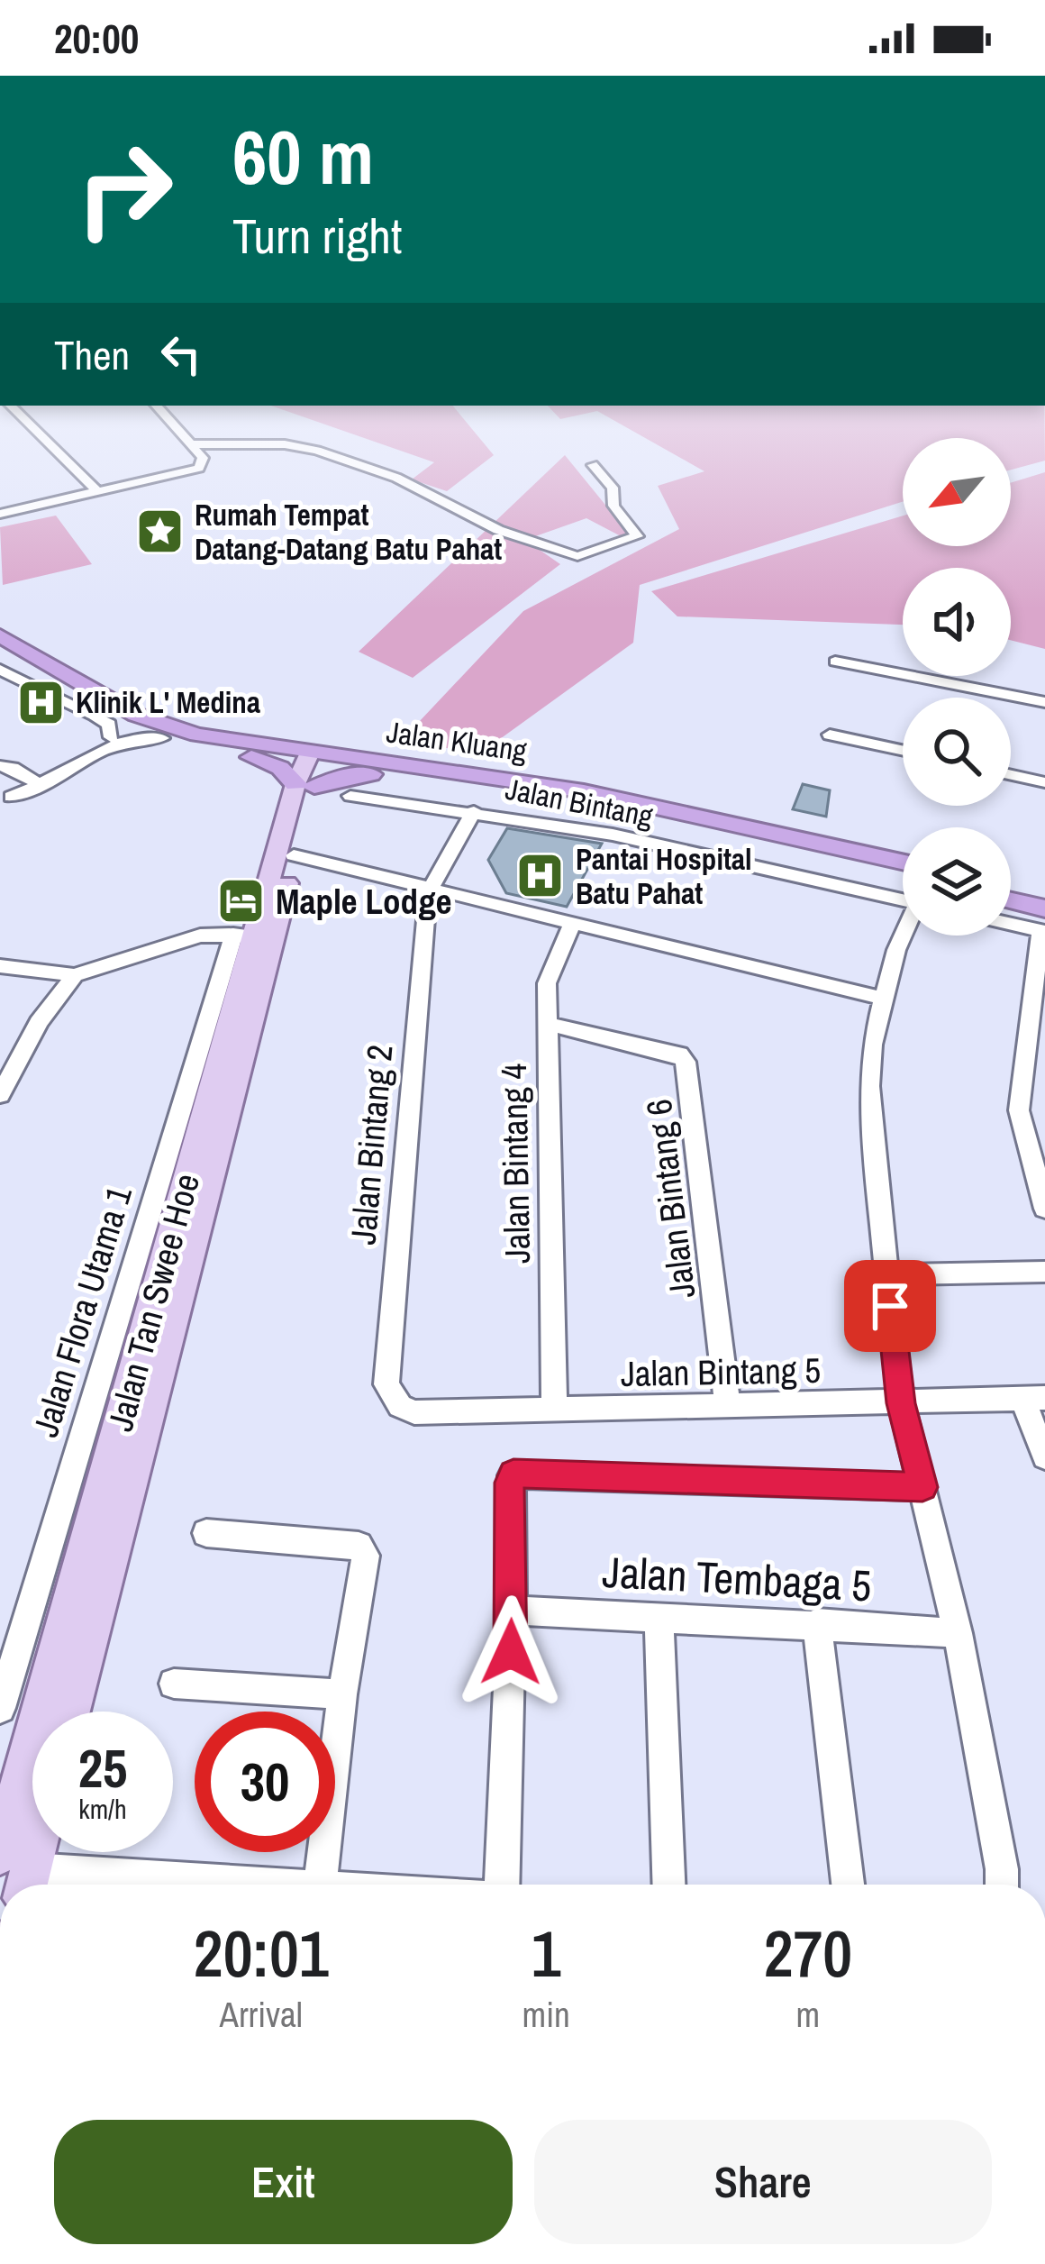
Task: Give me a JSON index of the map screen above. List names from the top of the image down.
{
  "streets": {
    "highway": ["Jalan Kluang"],
    "main road": ["Jalan Tan Swee Hoe"],
    "street": [
      "Jalan Bintang",
      "Jalan Bintang 2",
      "Jalan Bintang 4",
      "Jalan Bintang 6",
      "Jalan Flora Utama 1",
      "Jalan Bintang 5",
      "Jalan Tembaga 5"
    ]
  },
  "crossings": [
    ["Jalan Kluang", "Jalan Tan Swee Hoe"],
    ["Jalan Bintang 2", "Jalan Bintang 5"],
    ["Jalan Bintang 4", "Jalan Bintang 6"],
    ["Jalan Bintang 4", "Jalan Bintang 5"],
    ["Jalan Bintang 6", "Jalan Bintang 5"],
    ["Jalan Tan Swee Hoe", "Jalan Flora Utama 1"]
  ],
  "places": {
    "place": ["Rumah Tempat Datang-Datang Batu Pahat"],
    "hospital": ["Klinik L' Medina", "Pantai Hospital Batu Pahat"],
    "hotel": ["Maple Lodge"]
  },
  "north": "bottom left",
  "page": {
    "status": "20:00",
    "turn": ["60 m", "Turn right"],
    "then": "Then",
    "speed": "25 km/h",
    "limit": "30",
    "eta": [
      "20:01",
      "Arrival",
      "1",
      "min",
      "270",
      "m"
    ],
    "buttons": ["Exit", "Share"]
  }
}
